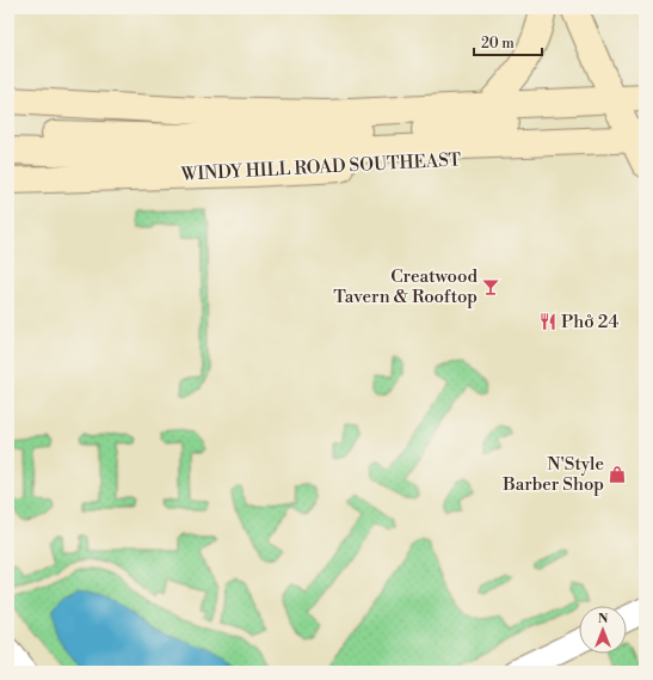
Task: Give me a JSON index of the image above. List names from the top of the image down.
{
  "streets": {
    "main road": ["WINDY HILL ROAD SOUTHEAST"]
  },
  "places": {
    "bar": ["Creatwood Tavern & Rooftop"],
    "restaurant": ["Phở 24"],
    "shop": ["N'Style Barber Shop"]
  },
  "scale_bar": "20 m",
  "north": "top"
}
